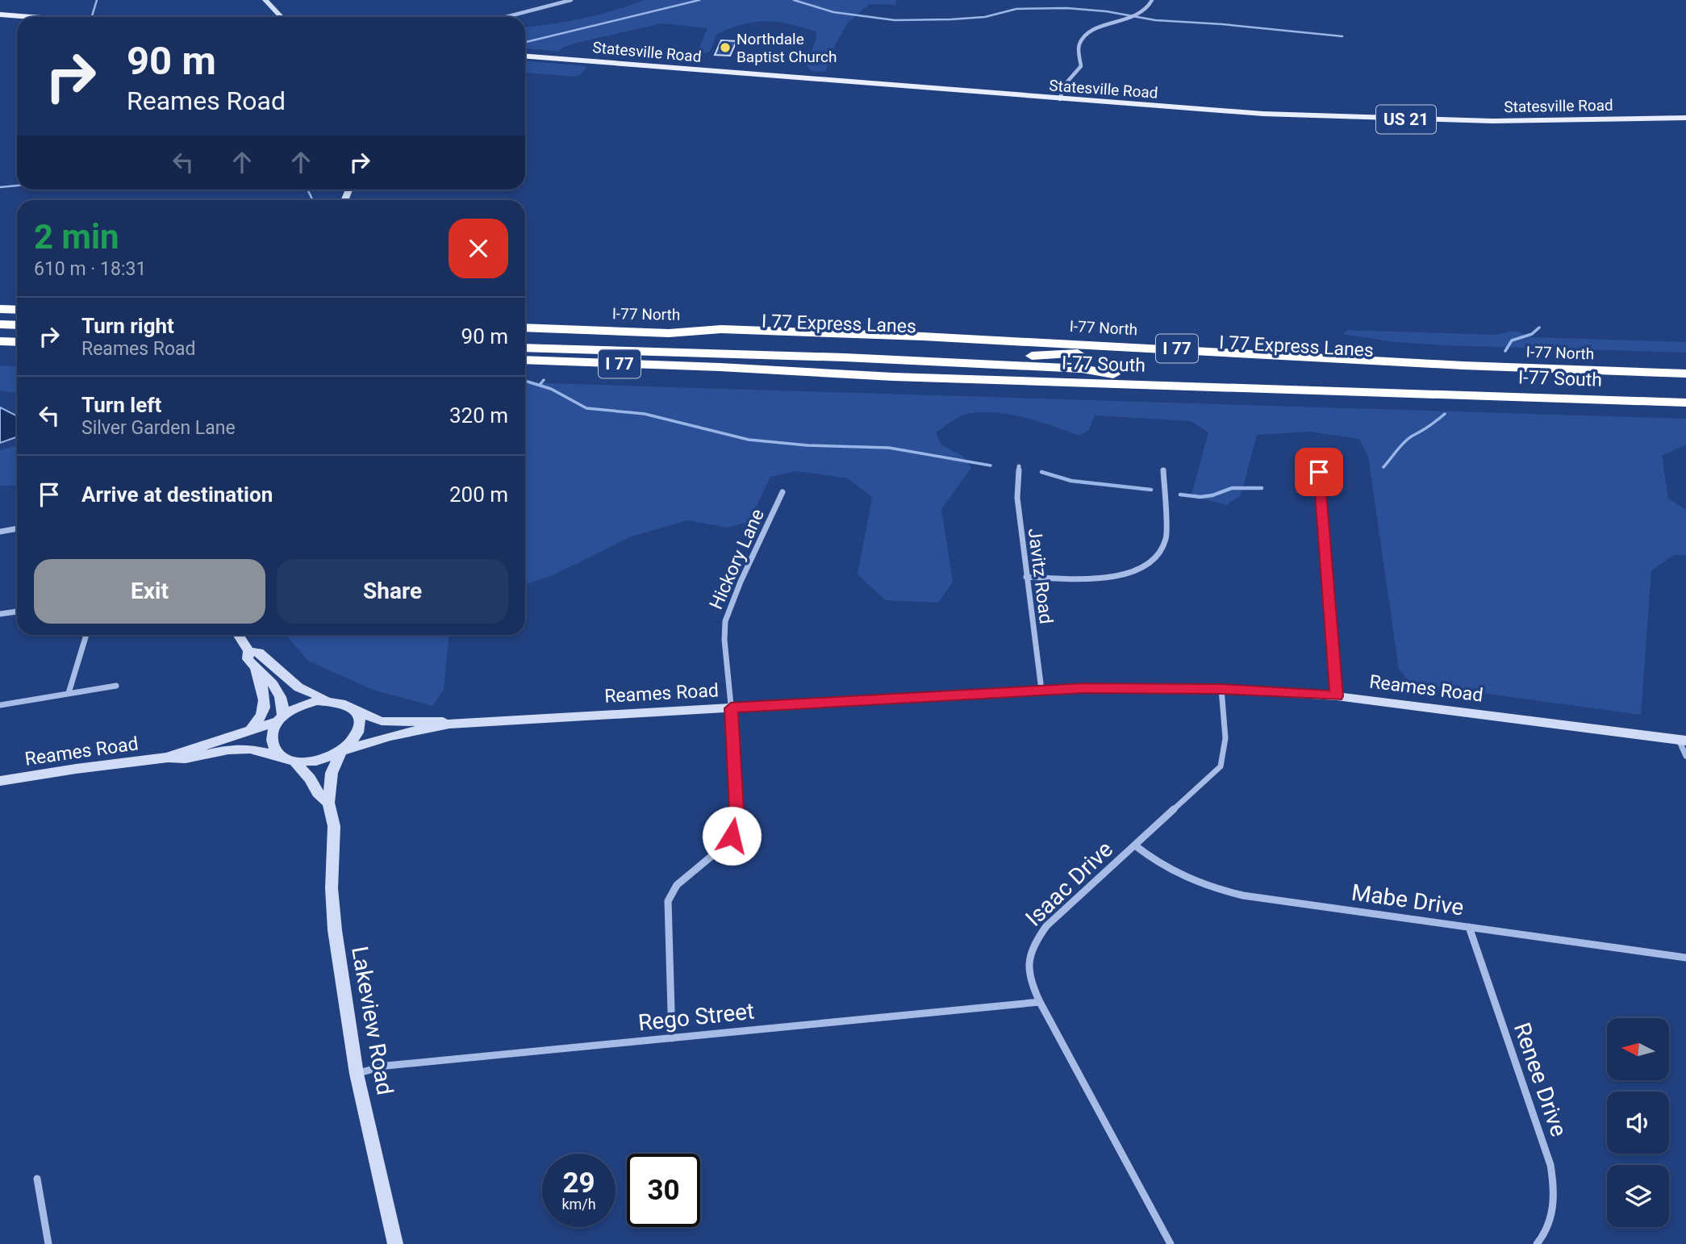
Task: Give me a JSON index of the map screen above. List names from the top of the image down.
{
  "streets": {
    "highway": [
      "I-77 North",
      "I 77 Express Lanes",
      "I 77",
      "I-77 South"
    ],
    "main road": [
      "Statesville Road",
      "US 21",
      "Reames Road",
      "Lakeview Road"
    ],
    "street": [
      "Hickory Lane",
      "Javitz Road",
      "Isaac Drive",
      "Mabe Drive",
      "Rego Street",
      "Renee Drive"
    ]
  },
  "crossings": [
    ["I-77 North", "I 77 Express Lanes"],
    ["I 77 Express Lanes", "I-77 South"],
    ["Hickory Lane", "Reames Road"],
    ["Hickory Lane", "Rego Street"],
    ["Javitz Road", "Reames Road"],
    ["Reames Road", "Isaac Drive"],
    ["Reames Road", "Lakeview Road"],
    ["Isaac Drive", "Mabe Drive"],
    ["Isaac Drive", "Rego Street"],
    ["Mabe Drive", "Renee Drive"],
    ["Rego Street", "Lakeview Road"]
  ],
  "places": ["Northdale Baptist Church"],
  "north": "left",
  "page": {
    "turn": ["90 m", "Reames Road"],
    "heading": ["2 min", "610 m · 18:31"],
    "list": [
      {
        "name": "Turn right",
        "note": "Reames Road",
        "value": "90 m"
      },
      {
        "name": "Turn left",
        "note": "Silver Garden Lane",
        "value": "320 m"
      },
      {
        "name": "Arrive at destination",
        "value": "200 m"
      }
    ],
    "buttons": ["Exit", "Share"],
    "speed": "29 km/h",
    "limit": "30"
  }
}
